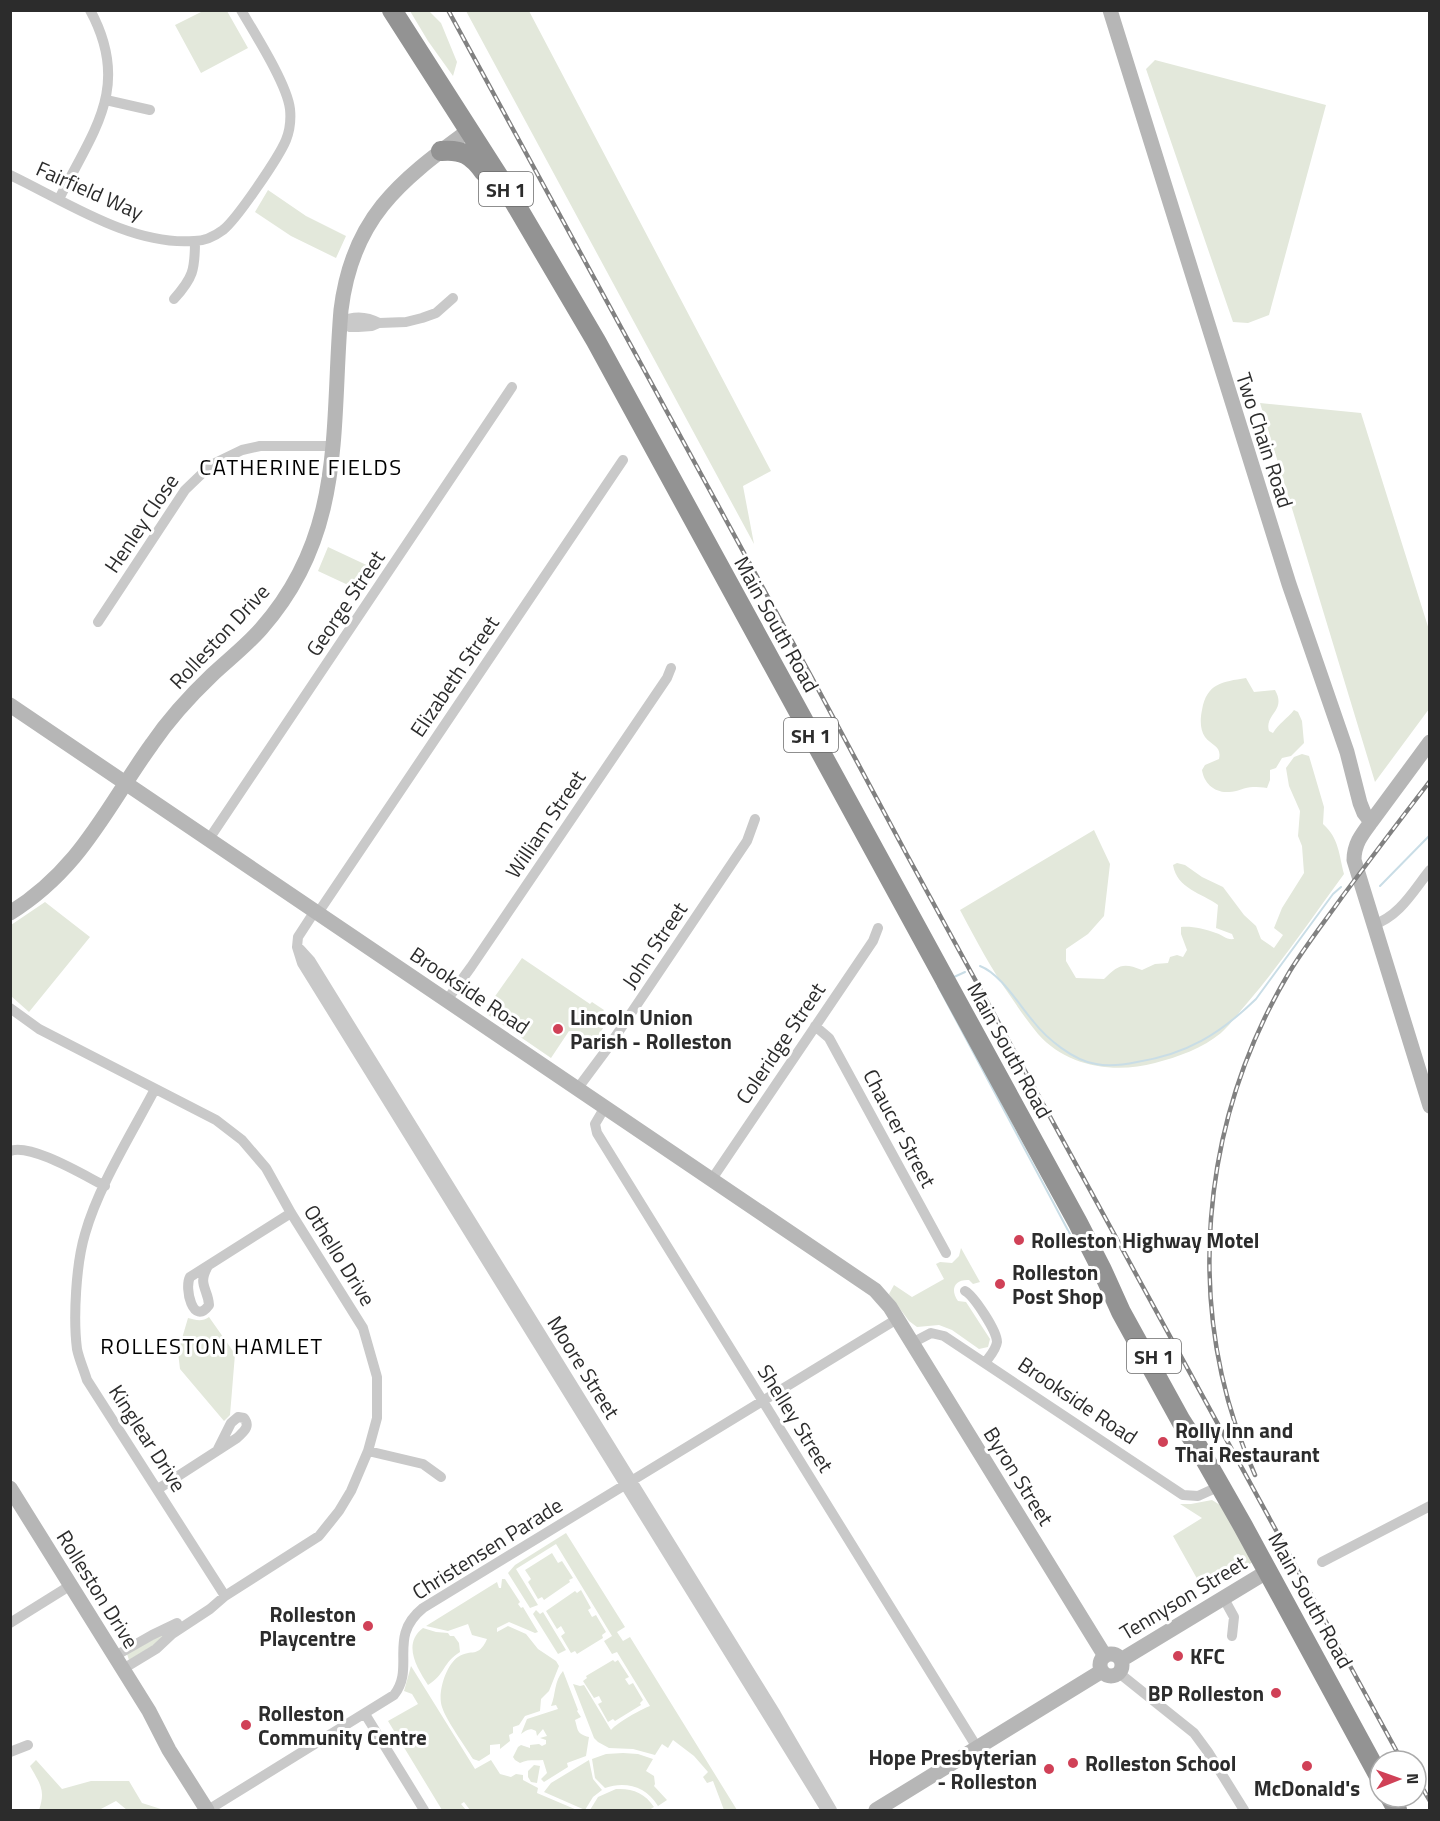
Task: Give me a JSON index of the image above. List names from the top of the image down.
{
  "streets": {
    "highway": ["SH 1", "Main South Road"],
    "street": [
      "Fairfield Way",
      "Two Chain Road",
      "Henley Close",
      "George Street",
      "Rolleston Drive",
      "Elizabeth Street",
      "William Street",
      "John Street",
      "Brookside Road",
      "Coleridge Street",
      "Chaucer Street",
      "Othello Drive",
      "Moore Street",
      "Shelley Street",
      "Kinglear Drive",
      "Byron Street",
      "Christensen Parade",
      "Tennyson Street"
    ]
  },
  "crossings": [
    ["Henley Close", "Rolleston Drive"],
    ["George Street", "Brookside Road"],
    ["Main South Road", "Rolleston Drive"],
    ["Main South Road", "Brookside Road"],
    ["Main South Road", "Tennyson Street"],
    ["Rolleston Drive", "Brookside Road"],
    ["Rolleston Drive", "Othello Drive"],
    ["Rolleston Drive", "Christensen Parade"],
    ["Elizabeth Street", "Brookside Road"],
    ["Elizabeth Street", "Moore Street"],
    ["William Street", "Brookside Road"],
    ["John Street", "Brookside Road"],
    ["Brookside Road", "Coleridge Street"],
    ["Brookside Road", "Moore Street"],
    ["Brookside Road", "Shelley Street"],
    ["Brookside Road", "Byron Street"],
    ["Brookside Road", "Christensen Parade"],
    ["Coleridge Street", "Chaucer Street"],
    ["Othello Drive", "Kinglear Drive"],
    ["Moore Street", "Christensen Parade"],
    ["Shelley Street", "Christensen Parade"],
    ["Byron Street", "Christensen Parade"]
  ],
  "districts": ["CATHERINE FIELDS", "ROLLESTON HAMLET"],
  "places": [
    "Lincoln Union Parish - Rolleston",
    "Rolleston Highway Motel",
    "Rolleston Post Shop",
    "Rolly Inn and Thai Restaurant",
    "Rolleston Playcentre",
    "KFC",
    "BP Rolleston",
    "Rolleston Community Centre",
    "Rolleston School",
    "McDonald's",
    "Hope Presbyterian - Rolleston"
  ],
  "north": "right"
}
